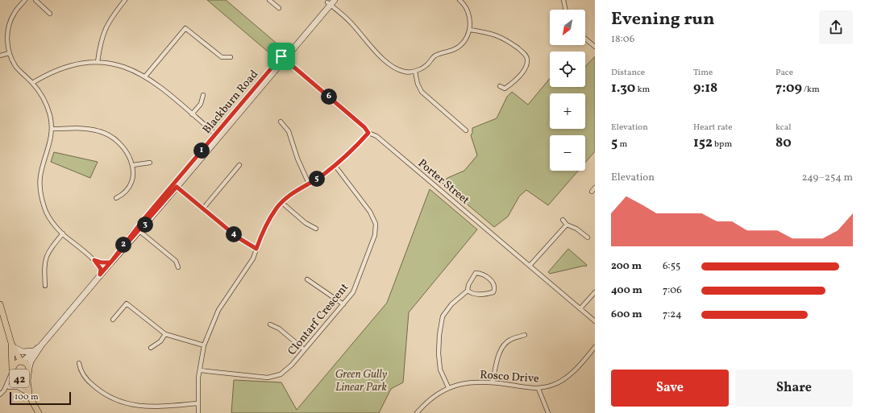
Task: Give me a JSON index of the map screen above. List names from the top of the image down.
{
  "streets": {
    "main road": ["Blackburn Road", "42"],
    "street": ["Porter Street", "Clontarf Crescent", "Rosco Drive"]
  },
  "crossings": [
    ["Blackburn Road", "Porter Street"],
    ["Blackburn Road", "42"]
  ],
  "parks": ["Green Gully Linear Park"],
  "scale_bar": "100 m",
  "north": "bottom left",
  "page": {
    "heading": ["Evening run", "18:06"],
    "map_buttons": ["+", "−"],
    "stats": [
      ["Distance", "1.30 km"],
      ["Time", "9:18"],
      ["Pace", "7:09 /km"],
      ["Elevation", "5 m"],
      ["Heart rate", "152 bpm"],
      ["kcal", "80"]
    ],
    "pins": [
      "6",
      "1",
      "5",
      "3",
      "4",
      "2"
    ],
    "chart": ["Elevation", "249–254 m"],
    "list": [
      {
        "name": "200 m",
        "note": "6:55"
      },
      {
        "name": "400 m",
        "note": "7:06"
      },
      {
        "name": "600 m",
        "note": "7:24"
      }
    ],
    "buttons": ["Save", "Share"],
    "scale": "100 m"
  }
}
